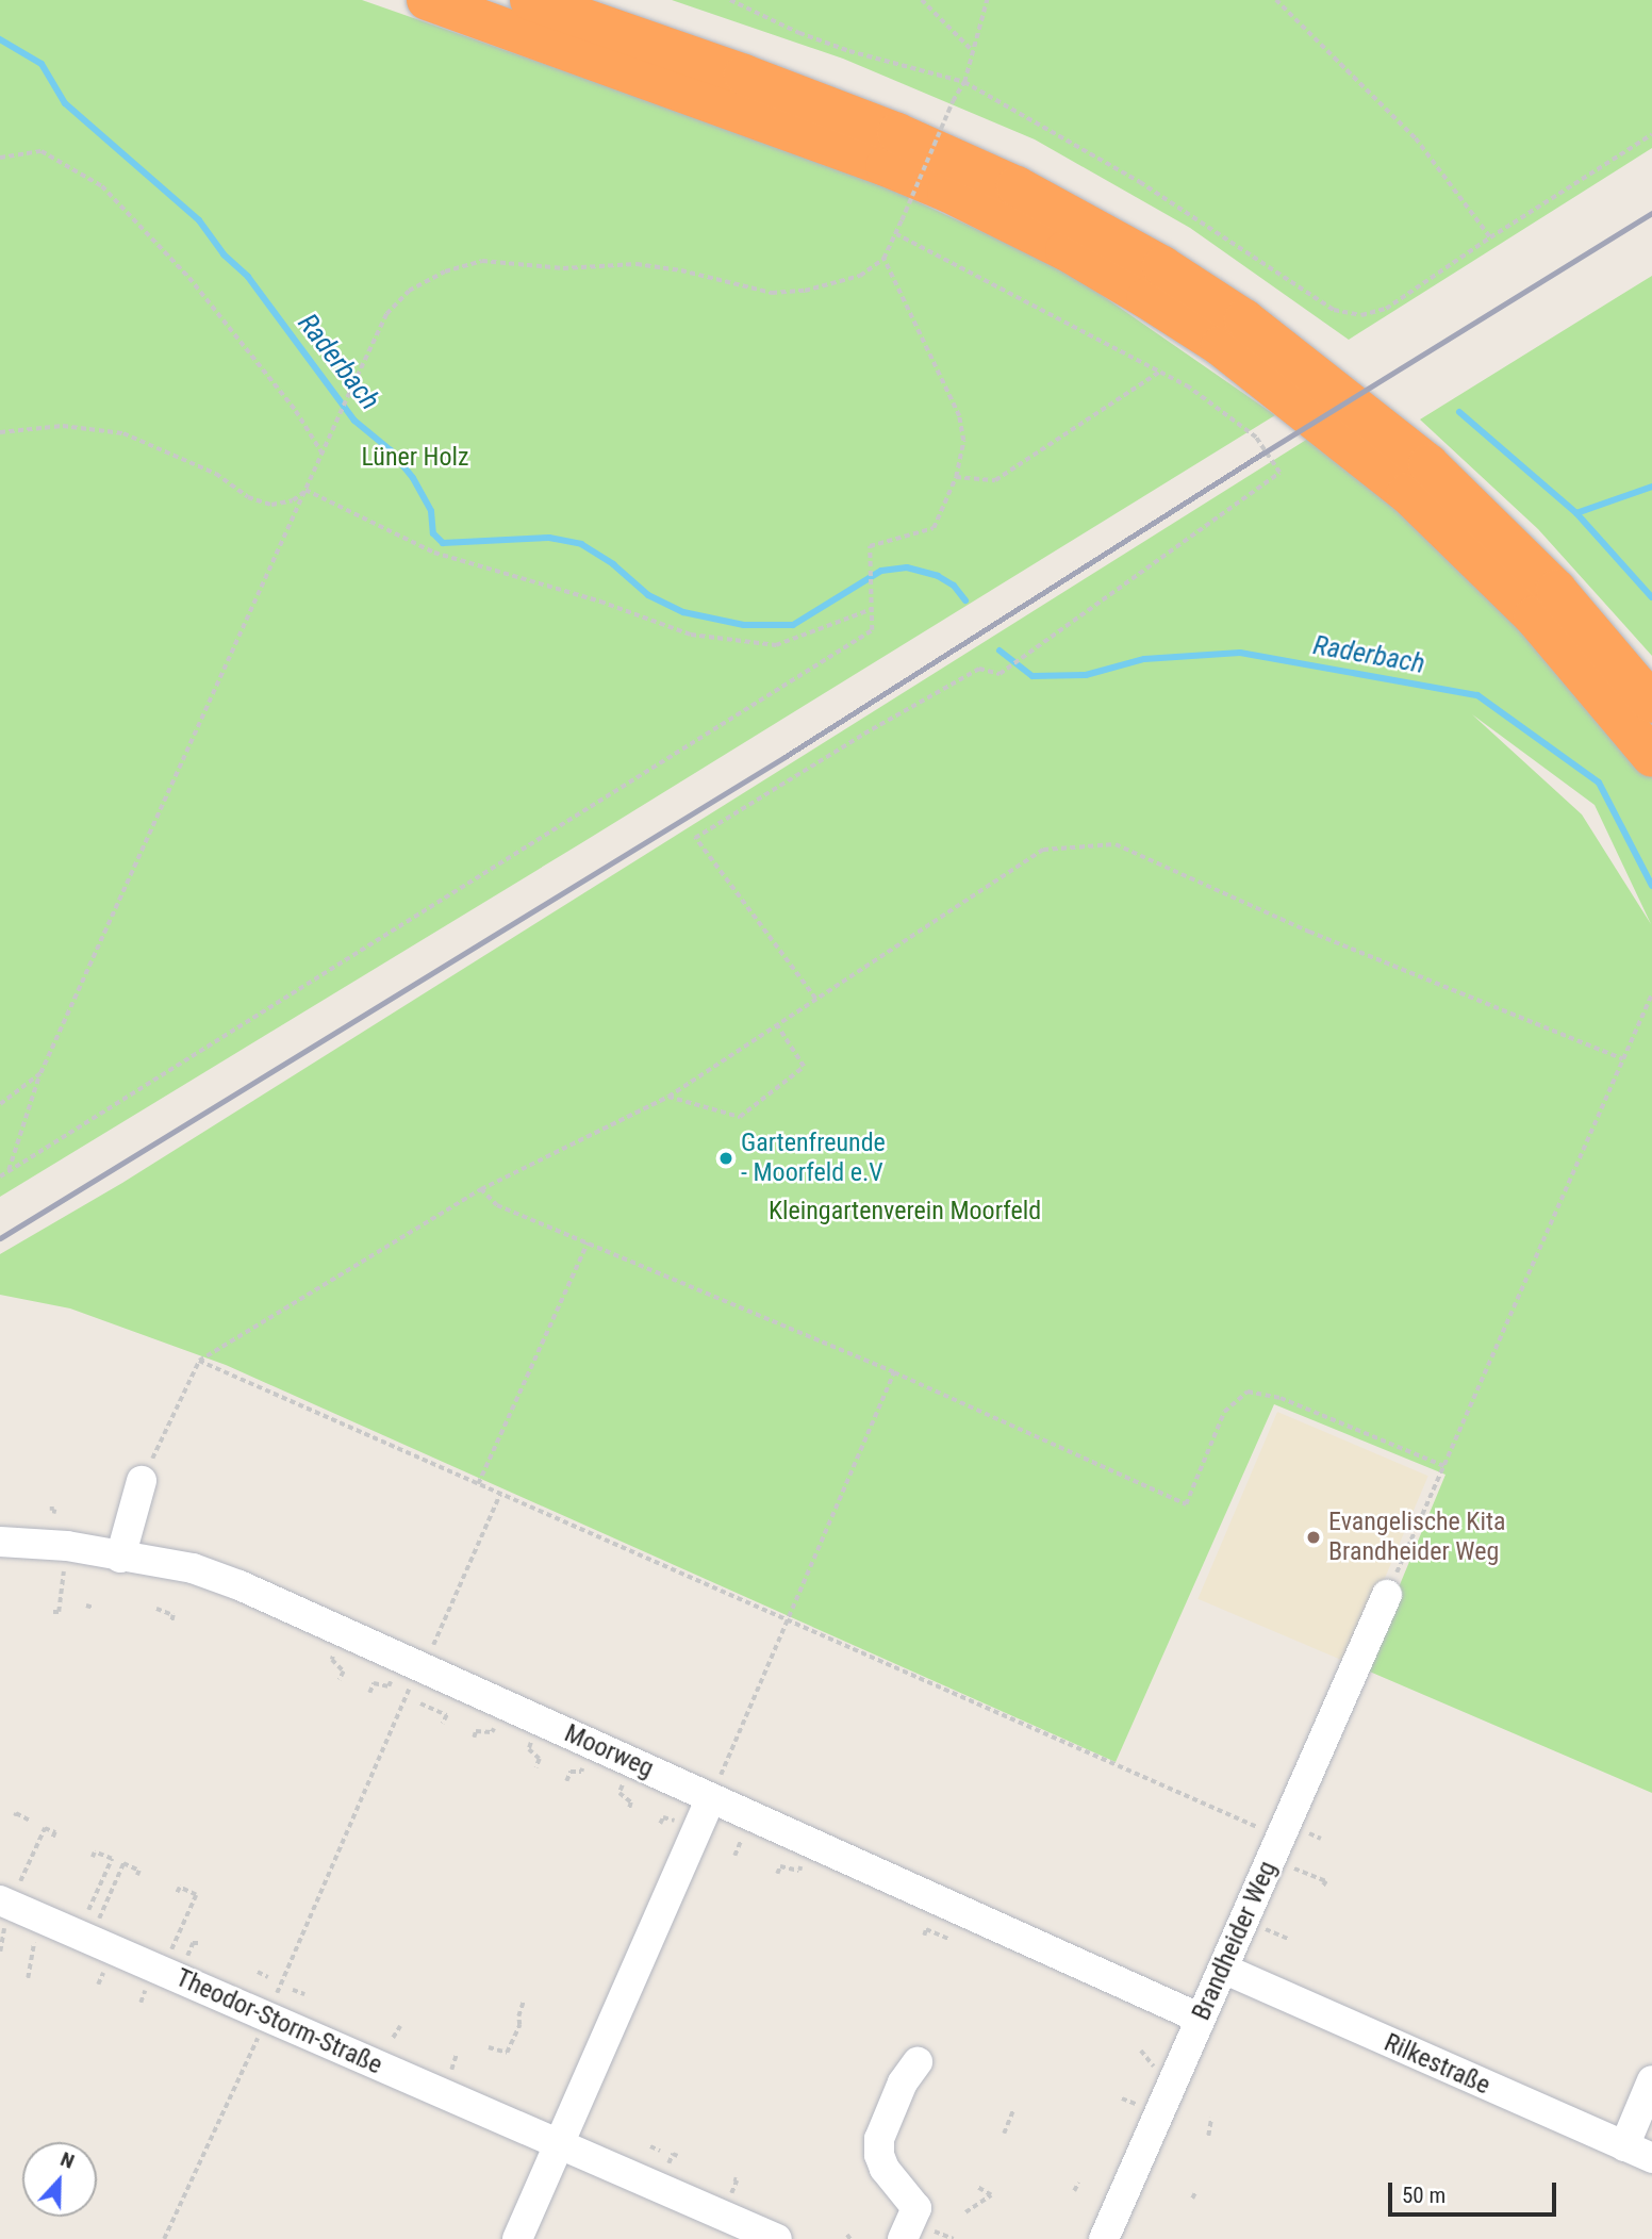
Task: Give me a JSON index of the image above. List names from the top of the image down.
{
  "streets": {
    "street": [
      "Moorweg",
      "Brandheider Weg",
      "Theodor-Storm-Straße",
      "Rilkestraße"
    ]
  },
  "crossings": [
    ["Moorweg", "Brandheider Weg"],
    ["Brandheider Weg", "Rilkestraße"]
  ],
  "water": ["Raderbach"],
  "parks": ["Lüner Holz", "Kleingartenverein Moorfeld"],
  "places": ["Gartenfreunde - Moorfeld e.V", "Evangelische Kita Brandheider Weg"],
  "scale_bar": "50 m",
  "north": "top"
}
